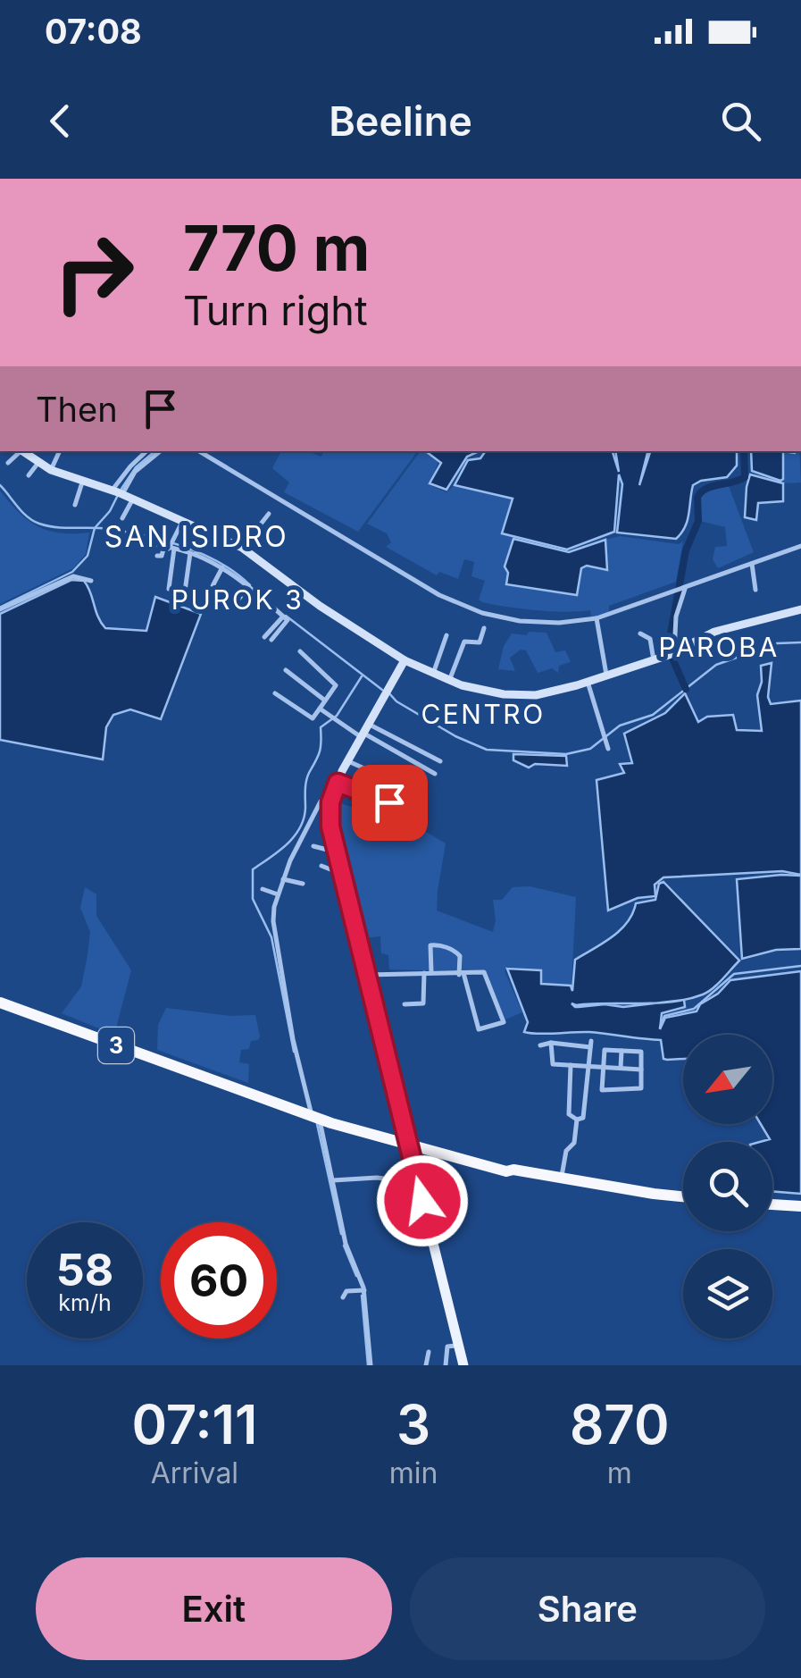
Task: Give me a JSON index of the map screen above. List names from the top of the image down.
{
  "streets": {
    "highway": ["3"]
  },
  "districts": [
    "SAN ISIDRO",
    "PUROK 3",
    "PAROBA",
    "CENTRO"
  ],
  "north": "bottom left",
  "page": {
    "status": "07:08",
    "header": "Beeline",
    "turn": ["770 m", "Turn right"],
    "then": "Then",
    "speed": "58 km/h",
    "limit": "60",
    "eta": [
      "07:11",
      "Arrival",
      "3",
      "min",
      "870",
      "m"
    ],
    "buttons": ["Exit", "Share"]
  }
}
